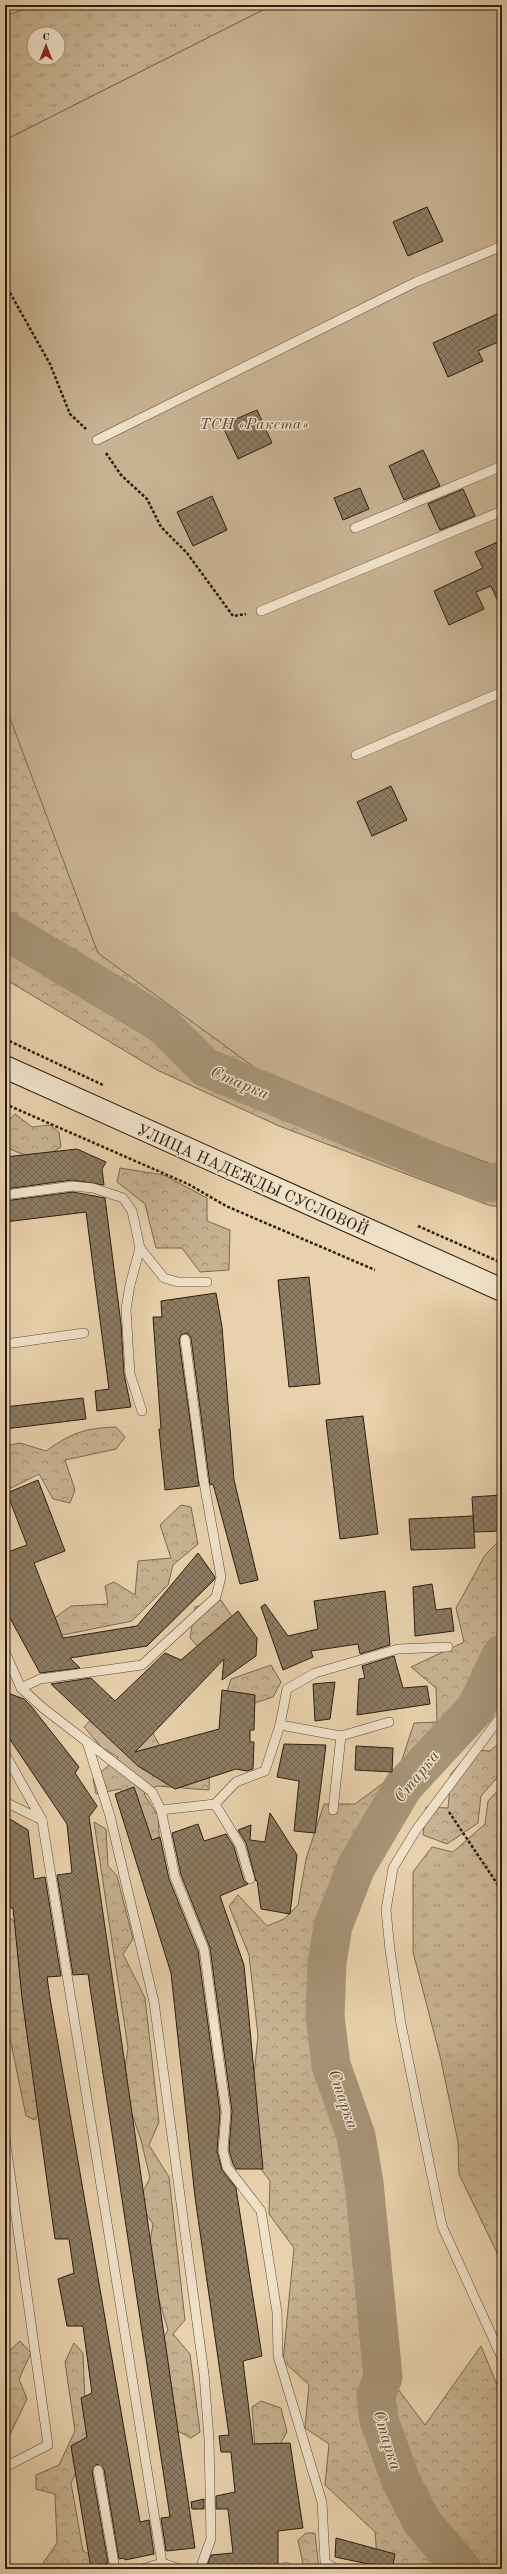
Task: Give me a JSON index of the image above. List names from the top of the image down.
{
  "streets": {
    "main road": ["УЛИЦА НАДЕЖДЫ СУСЛОВОЙ"]
  },
  "water": ["Старка"],
  "parks": ["ТСН «Ракета»"],
  "north": "top"
}
